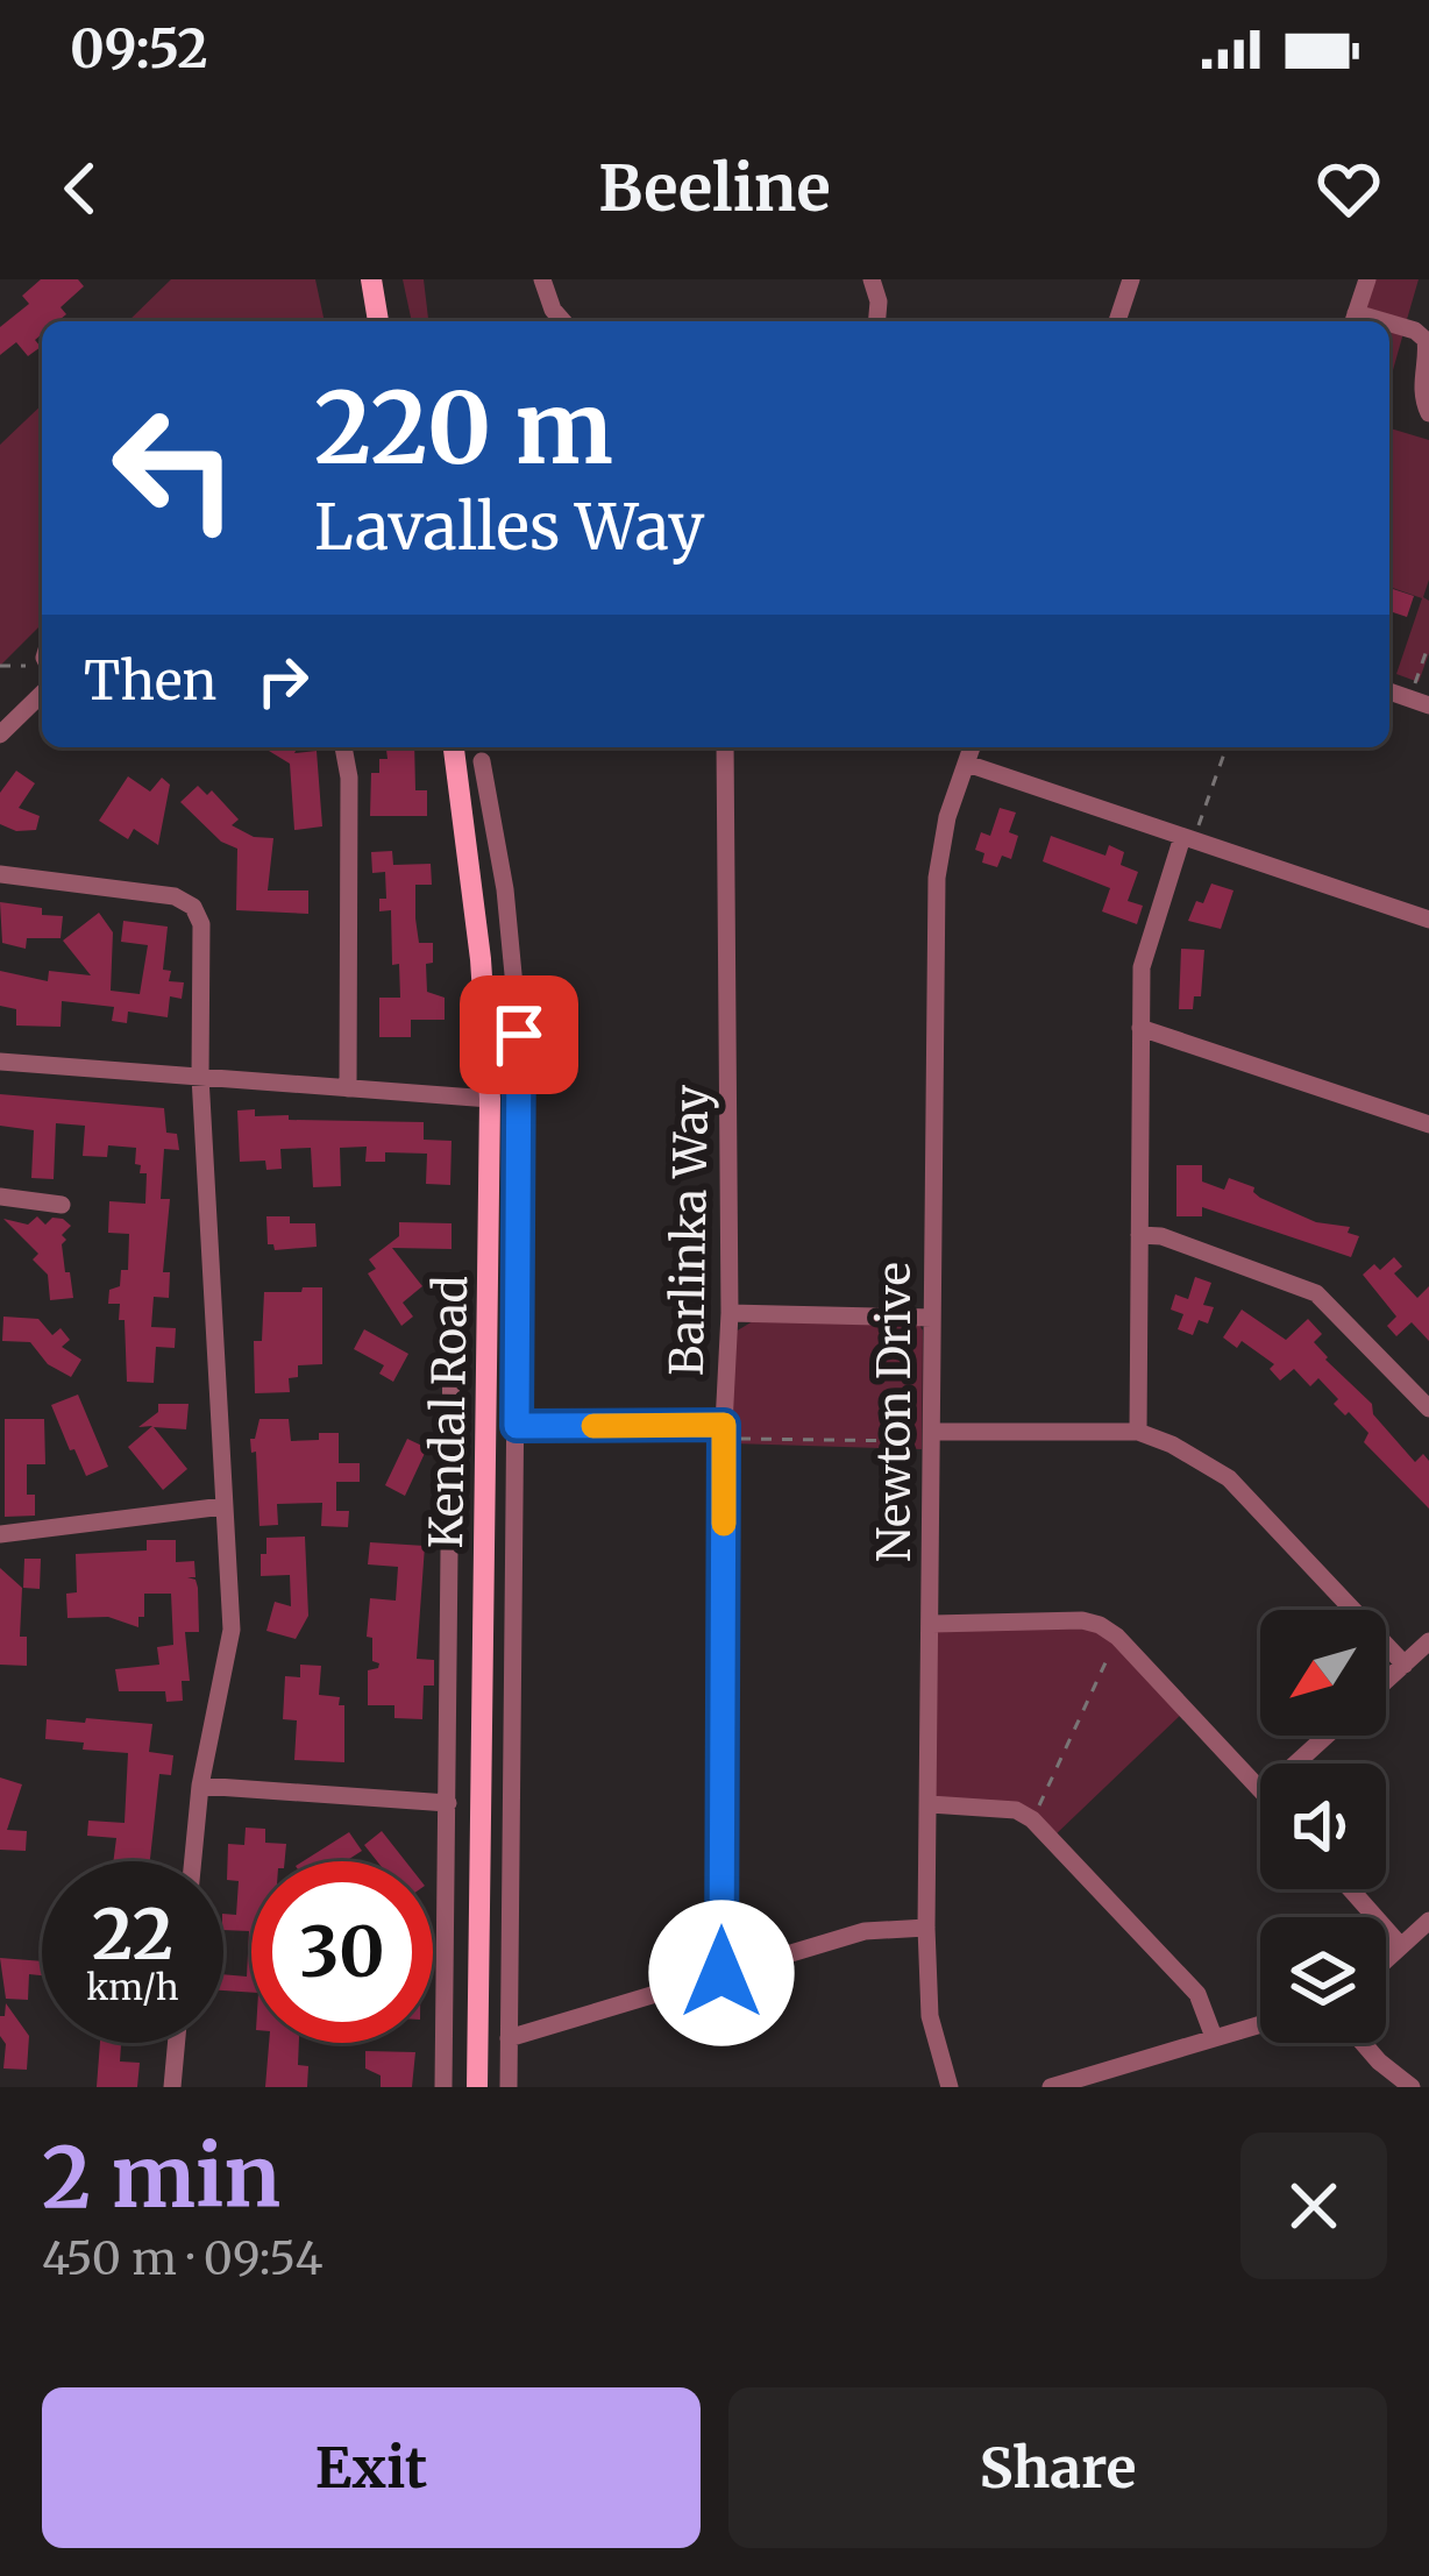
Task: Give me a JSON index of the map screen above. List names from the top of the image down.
{
  "streets": {
    "main road": ["Kendal Road"],
    "street": ["Barlinka Way", "Newton Drive"]
  },
  "north": "bottom left",
  "page": {
    "status": "09:52",
    "header": "Beeline",
    "turn": ["220 m", "Lavalles Way"],
    "then": "Then",
    "speed": "22 km/h",
    "limit": "30",
    "heading": ["2 min", "450 m · 09:54"],
    "buttons": ["Exit", "Share"]
  }
}
